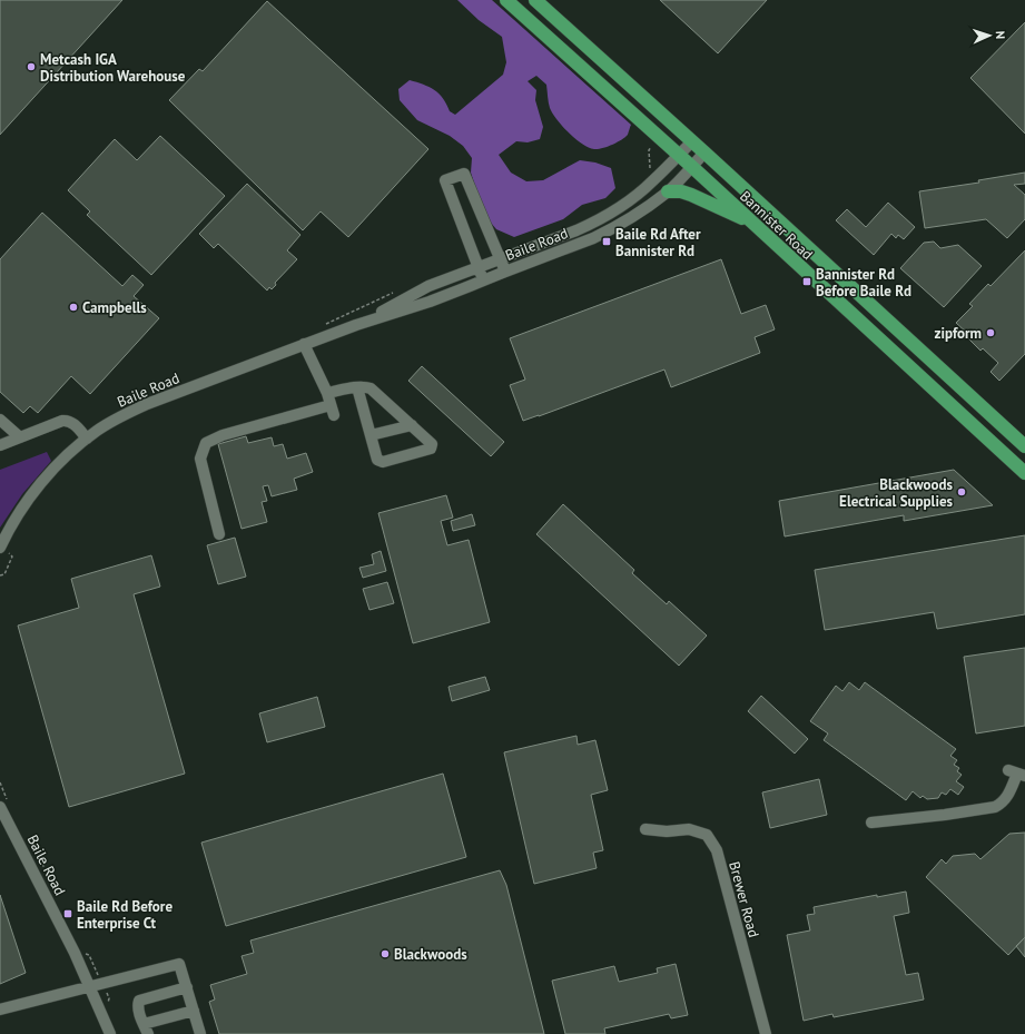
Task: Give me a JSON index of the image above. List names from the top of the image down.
{
  "streets": {
    "main road": ["Bannister Road"],
    "street": ["Baile Road", "Brewer Road"]
  },
  "crossings": [
    ["Bannister Road", "Baile Road"]
  ],
  "places": {
    "other": [
      "Metcash IGA Distribution Warehouse",
      "Campbells",
      "zipform",
      "Blackwoods Electrical Supplies",
      "Blackwoods"
    ],
    "transit": ["Baile Rd After Bannister Rd", "Bannister Rd Before Baile Rd", "Baile Rd Before Enterprise Ct"]
  },
  "north": "right"
}
